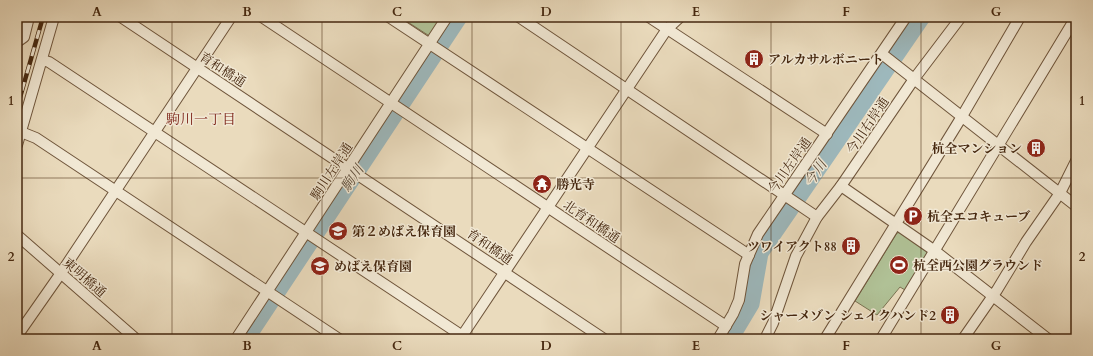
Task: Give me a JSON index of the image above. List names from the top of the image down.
{
  "streets": {
    "street": [
      "育和橋通",
      "今川右岸通",
      "今川左岸通",
      "駒川左岸通",
      "北育和橋通",
      "東明橋通"
    ]
  },
  "crossings": [
    ["育和橋通", "駒川左岸通"],
    ["今川左岸通", "北育和橋通"],
    ["駒川左岸通", "北育和橋通"]
  ],
  "districts": ["駒川一丁目"],
  "water": ["今川", "駒川"],
  "places": {
    "building": [
      "アルカサルボニート",
      "杭全マンション",
      "ツワイアクト88",
      "シャーメゾン シェイクハンド2"
    ],
    "temple": ["勝光寺"],
    "parking": ["杭全エコキューブ"],
    "school or university": ["第２めばえ保育園", "めばえ保育園"],
    "sports": ["杭全西公園グラウンド"]
  },
  "grid": {
    "columns": [
      "A",
      "B",
      "C",
      "D",
      "E",
      "F",
      "G"
    ],
    "rows": ["1", "2"]
  }
}
